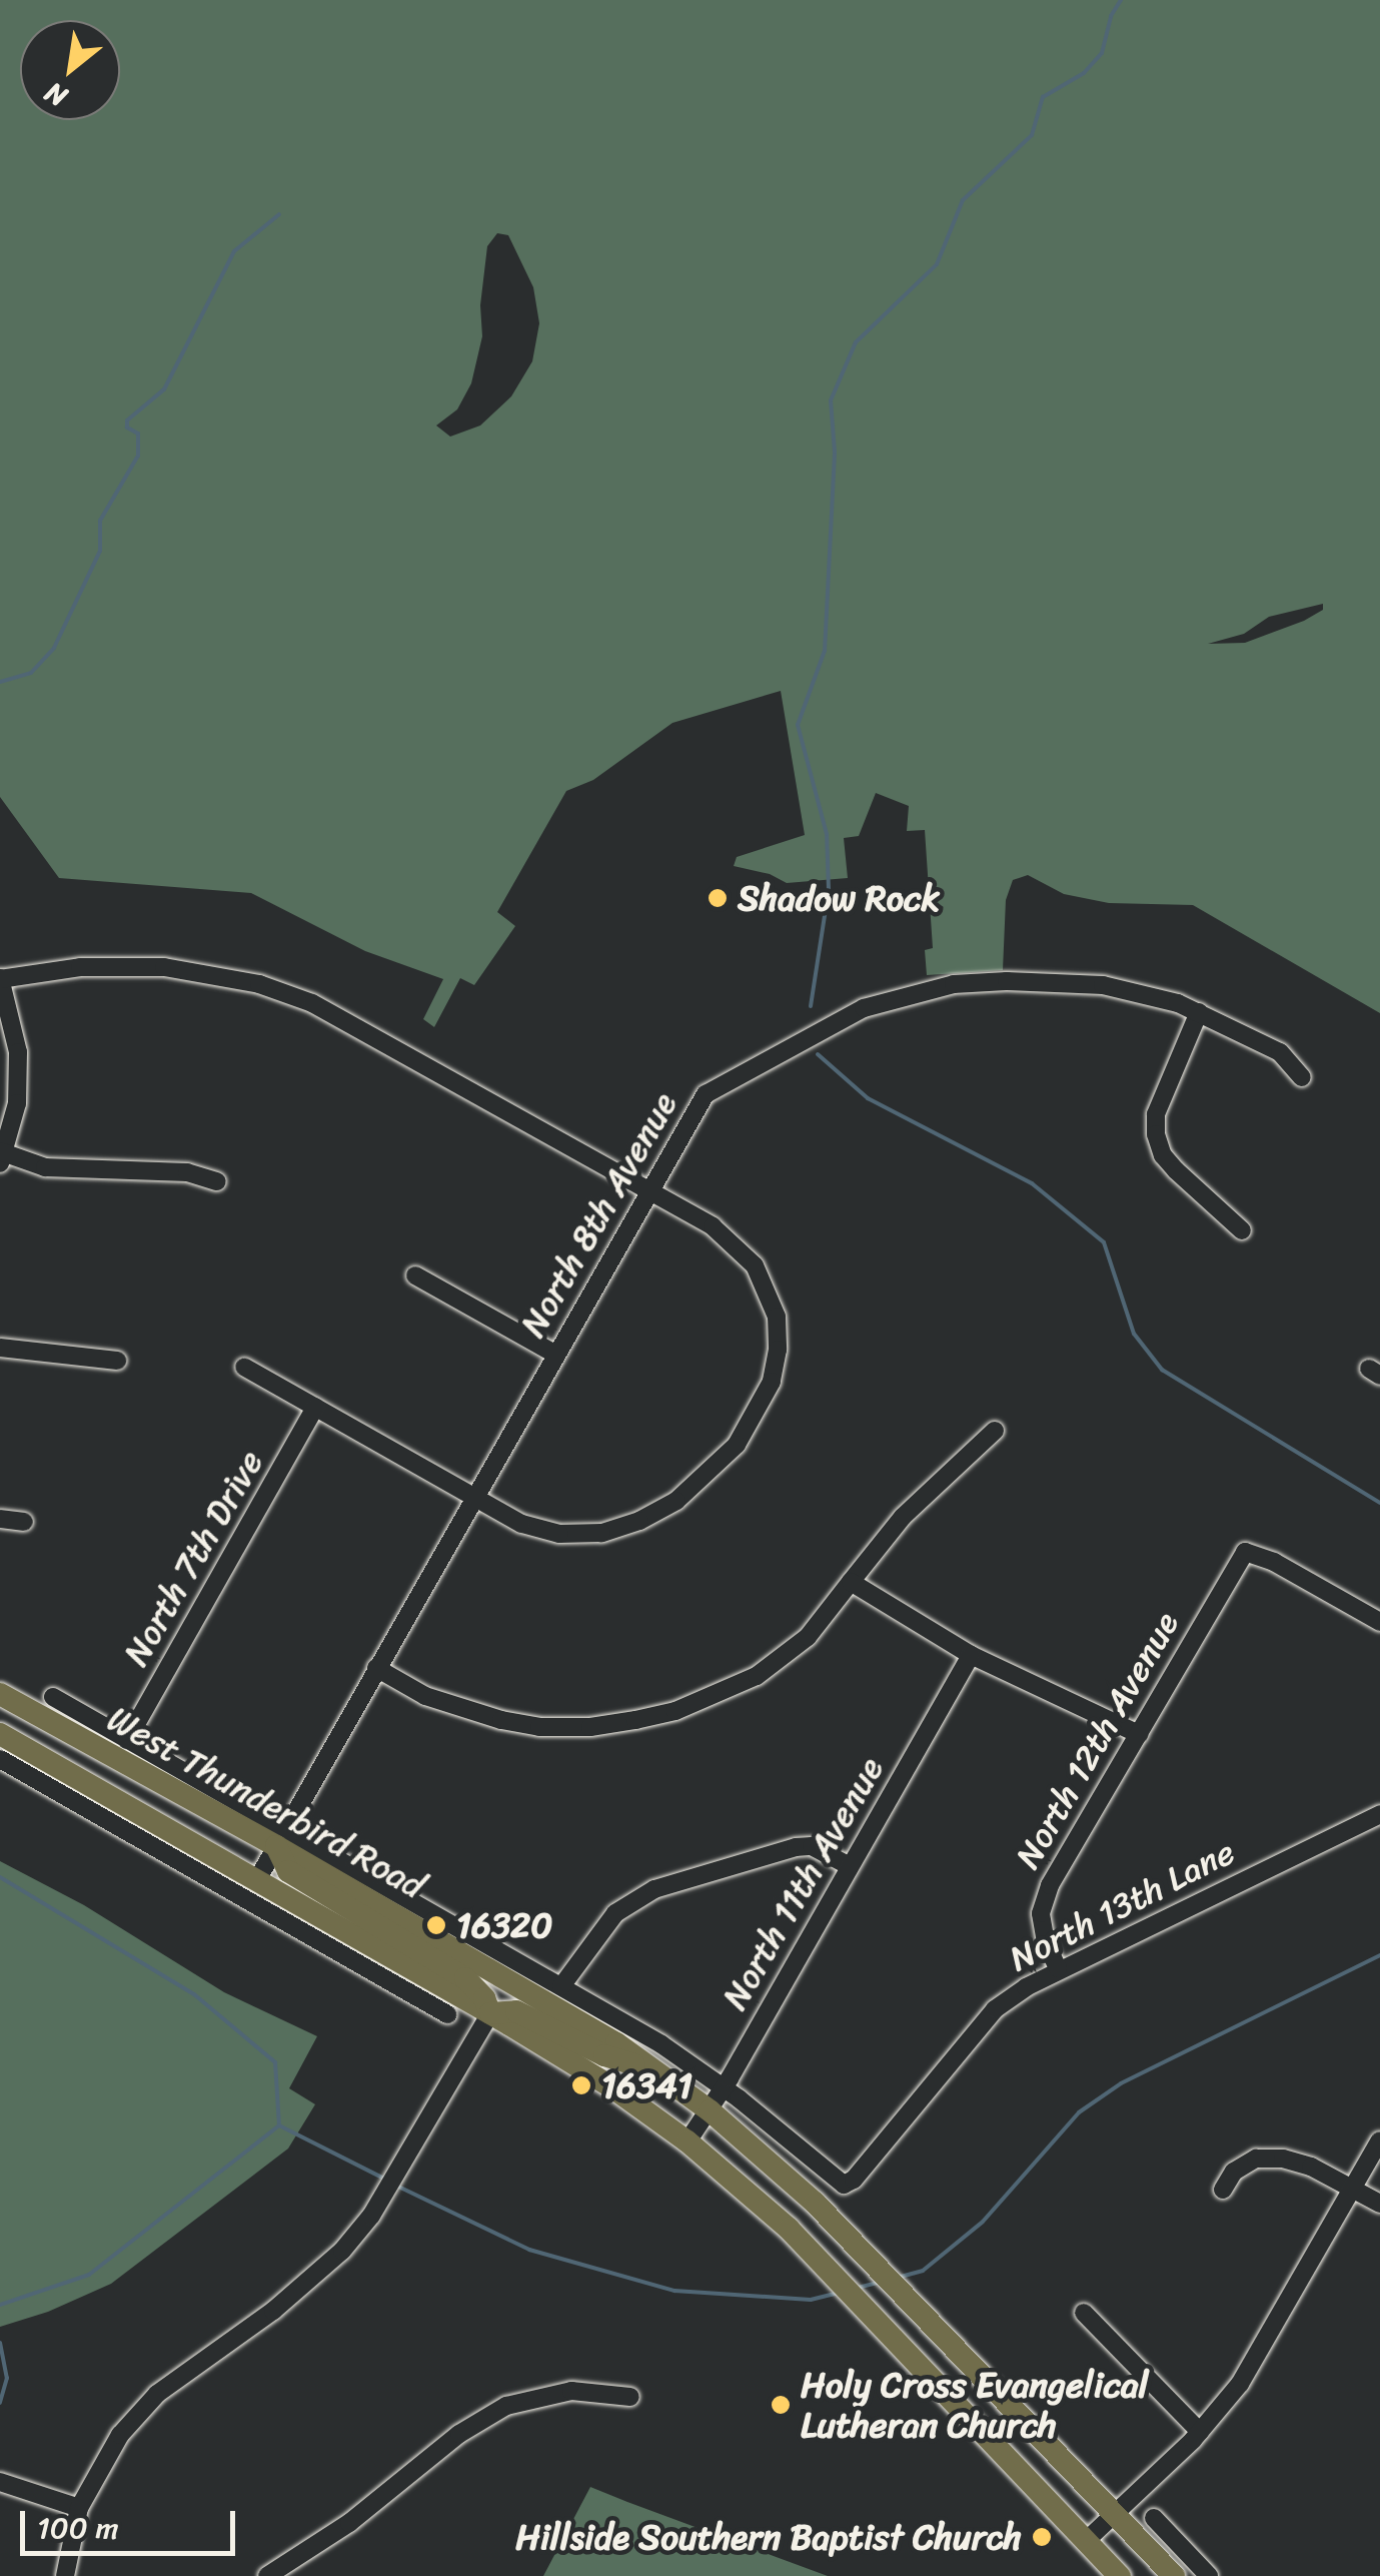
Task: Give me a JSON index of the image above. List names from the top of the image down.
{
  "streets": {
    "main road": ["West Thunderbird Road"],
    "street": [
      "North 8th Avenue",
      "North 7th Drive",
      "North 12th Avenue",
      "North 11th Avenue",
      "North 13th Lane"
    ]
  },
  "crossings": [
    ["North 8th Avenue", "West Thunderbird Road"],
    ["North 7th Drive", "West Thunderbird Road"],
    ["North 12th Avenue", "North 13th Lane"],
    ["West Thunderbird Road", "North 11th Avenue"],
    ["West Thunderbird Road", "North 13th Lane"]
  ],
  "places": [
    "Shadow Rock",
    "16320",
    "16341",
    "Holy Cross Evangelical Lutheran Church",
    "Hillside Southern Baptist Church"
  ],
  "scale_bar": "100 m",
  "north": "bottom left"
}
